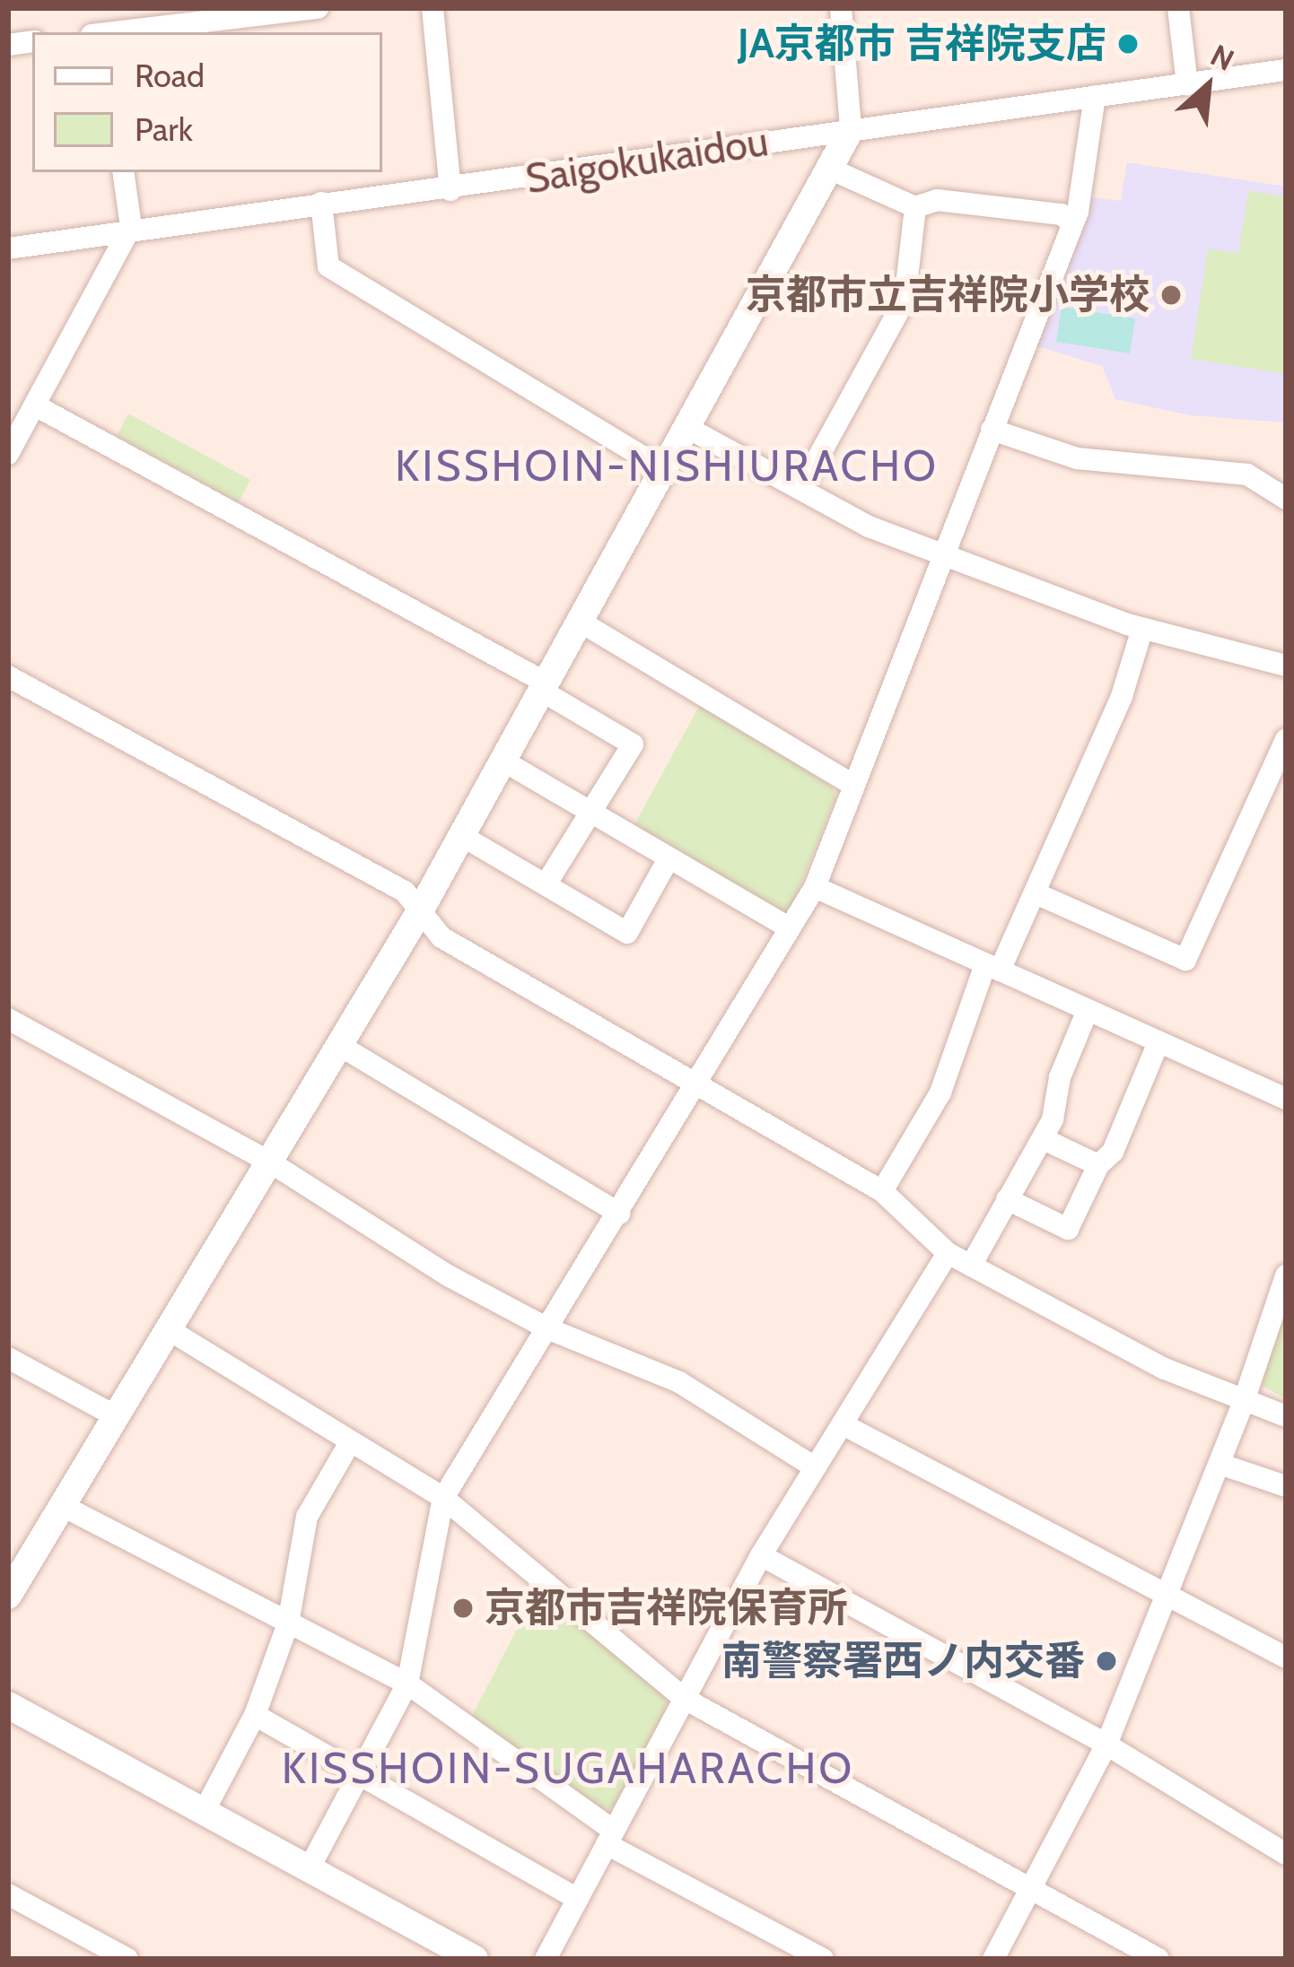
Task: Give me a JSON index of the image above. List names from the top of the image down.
{
  "streets": {
    "street": ["Saigokukaidou"]
  },
  "districts": ["KISSHOIN-NISHIURACHO", "KISSHOIN-SUGAHARACHO"],
  "places": [
    "JA京都市 吉祥院支店",
    "京都市立吉祥院小学校",
    "京都市吉祥院保育所",
    "南警察署西ノ内交番"
  ],
  "legend": ["Road", "Park"],
  "north": "top right"
}
